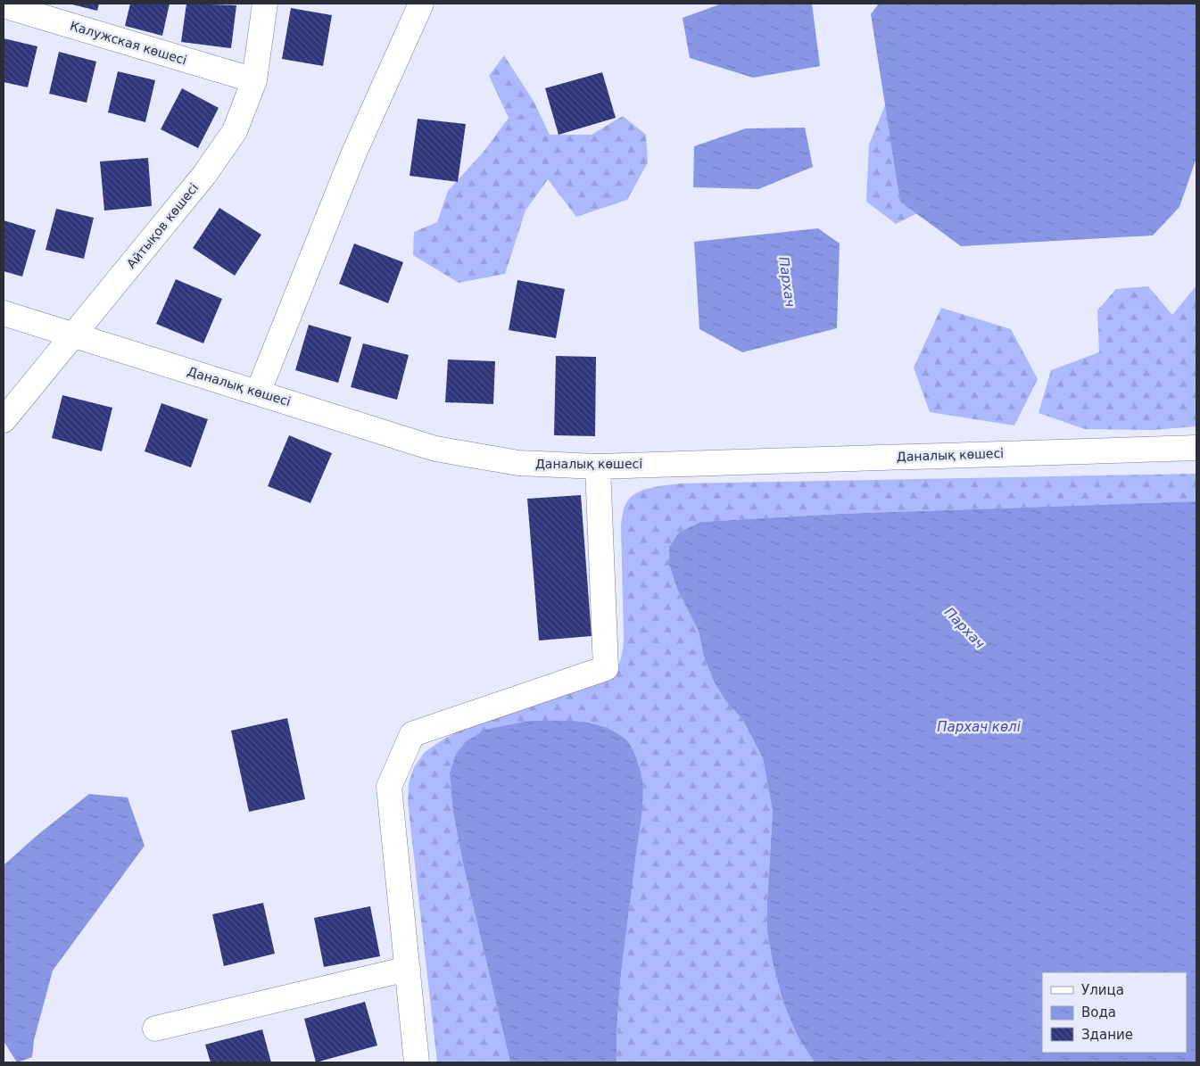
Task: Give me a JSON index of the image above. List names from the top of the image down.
{
  "streets": {
    "street": ["Калужская көшесі", "Айтықов көшесі", "Даналық көшесі"]
  },
  "crossings": [
    ["Калужская көшесі", "Айтықов көшесі"],
    ["Айтықов көшесі", "Даналық көшесі"]
  ],
  "water": ["Пархач", "Пархач көлі"],
  "legend": ["Улица", "Вода", "Здание"]
}
